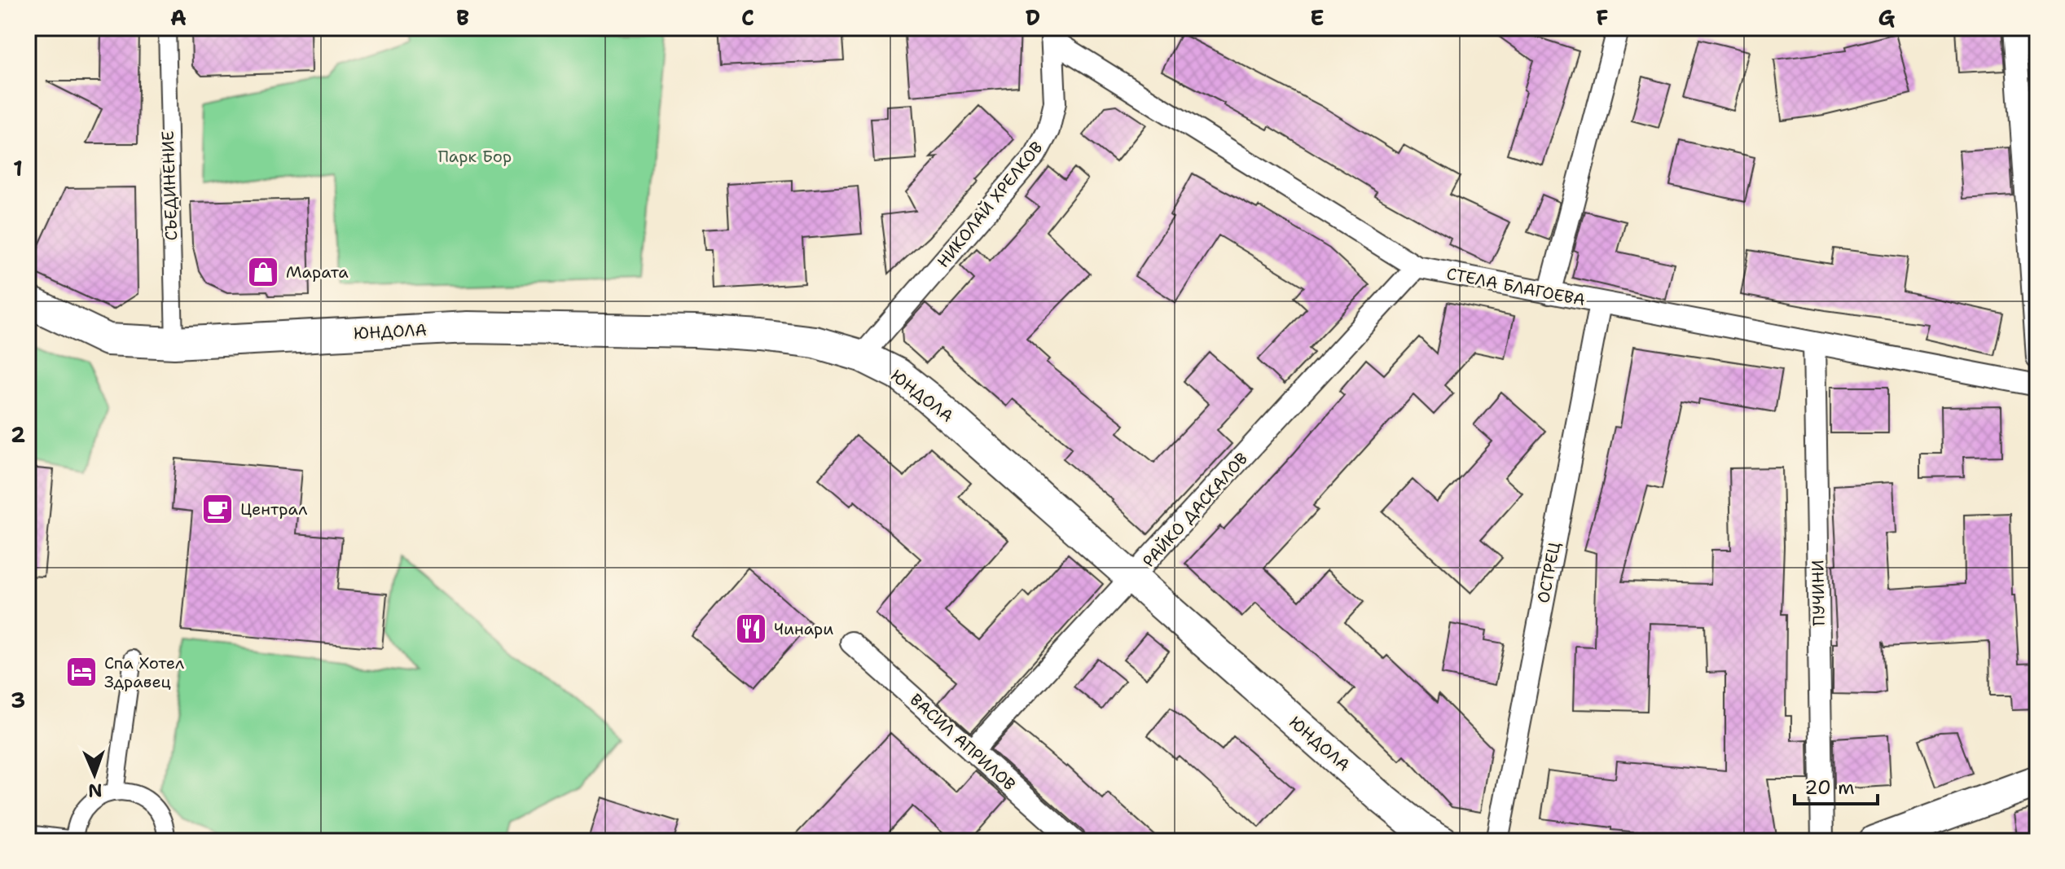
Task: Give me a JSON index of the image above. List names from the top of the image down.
{
  "streets": {
    "main road": ["ЮНДОЛА"],
    "street": [
      "СЪЕДИНЕНИЕ",
      "НИКОЛАЙ ХРЕЛКОВ",
      "СТЕЛА БЛАГОЕВА",
      "РАЙКО ДАСКАЛОВ",
      "ОСТРЕЦ",
      "ПУЧИНИ",
      "ВАСИЛ АПРИЛОВ"
    ]
  },
  "crossings": [
    ["СЪЕДИНЕНИЕ", "ЮНДОЛА"],
    ["НИКОЛАЙ ХРЕЛКОВ", "СТЕЛА БЛАГОЕВА"],
    ["НИКОЛАЙ ХРЕЛКОВ", "ЮНДОЛА"],
    ["СТЕЛА БЛАГОЕВА", "РАЙКО ДАСКАЛОВ"],
    ["СТЕЛА БЛАГОЕВА", "ОСТРЕЦ"],
    ["СТЕЛА БЛАГОЕВА", "ПУЧИНИ"],
    ["ЮНДОЛА", "РАЙКО ДАСКАЛОВ"],
    ["РАЙКО ДАСКАЛОВ", "ВАСИЛ АПРИЛОВ"]
  ],
  "parks": ["Парк Бор"],
  "places": {
    "shop": ["Марата"],
    "cafe": ["Централ"],
    "restaurant": ["Чинари"],
    "hotel": ["Спа Хотел Здравец"]
  },
  "scale_bar": "20 m",
  "north": "bottom",
  "grid": {
    "columns": [
      "A",
      "B",
      "C",
      "D",
      "E",
      "F",
      "G"
    ],
    "rows": ["1", "2", "3"]
  }
}
